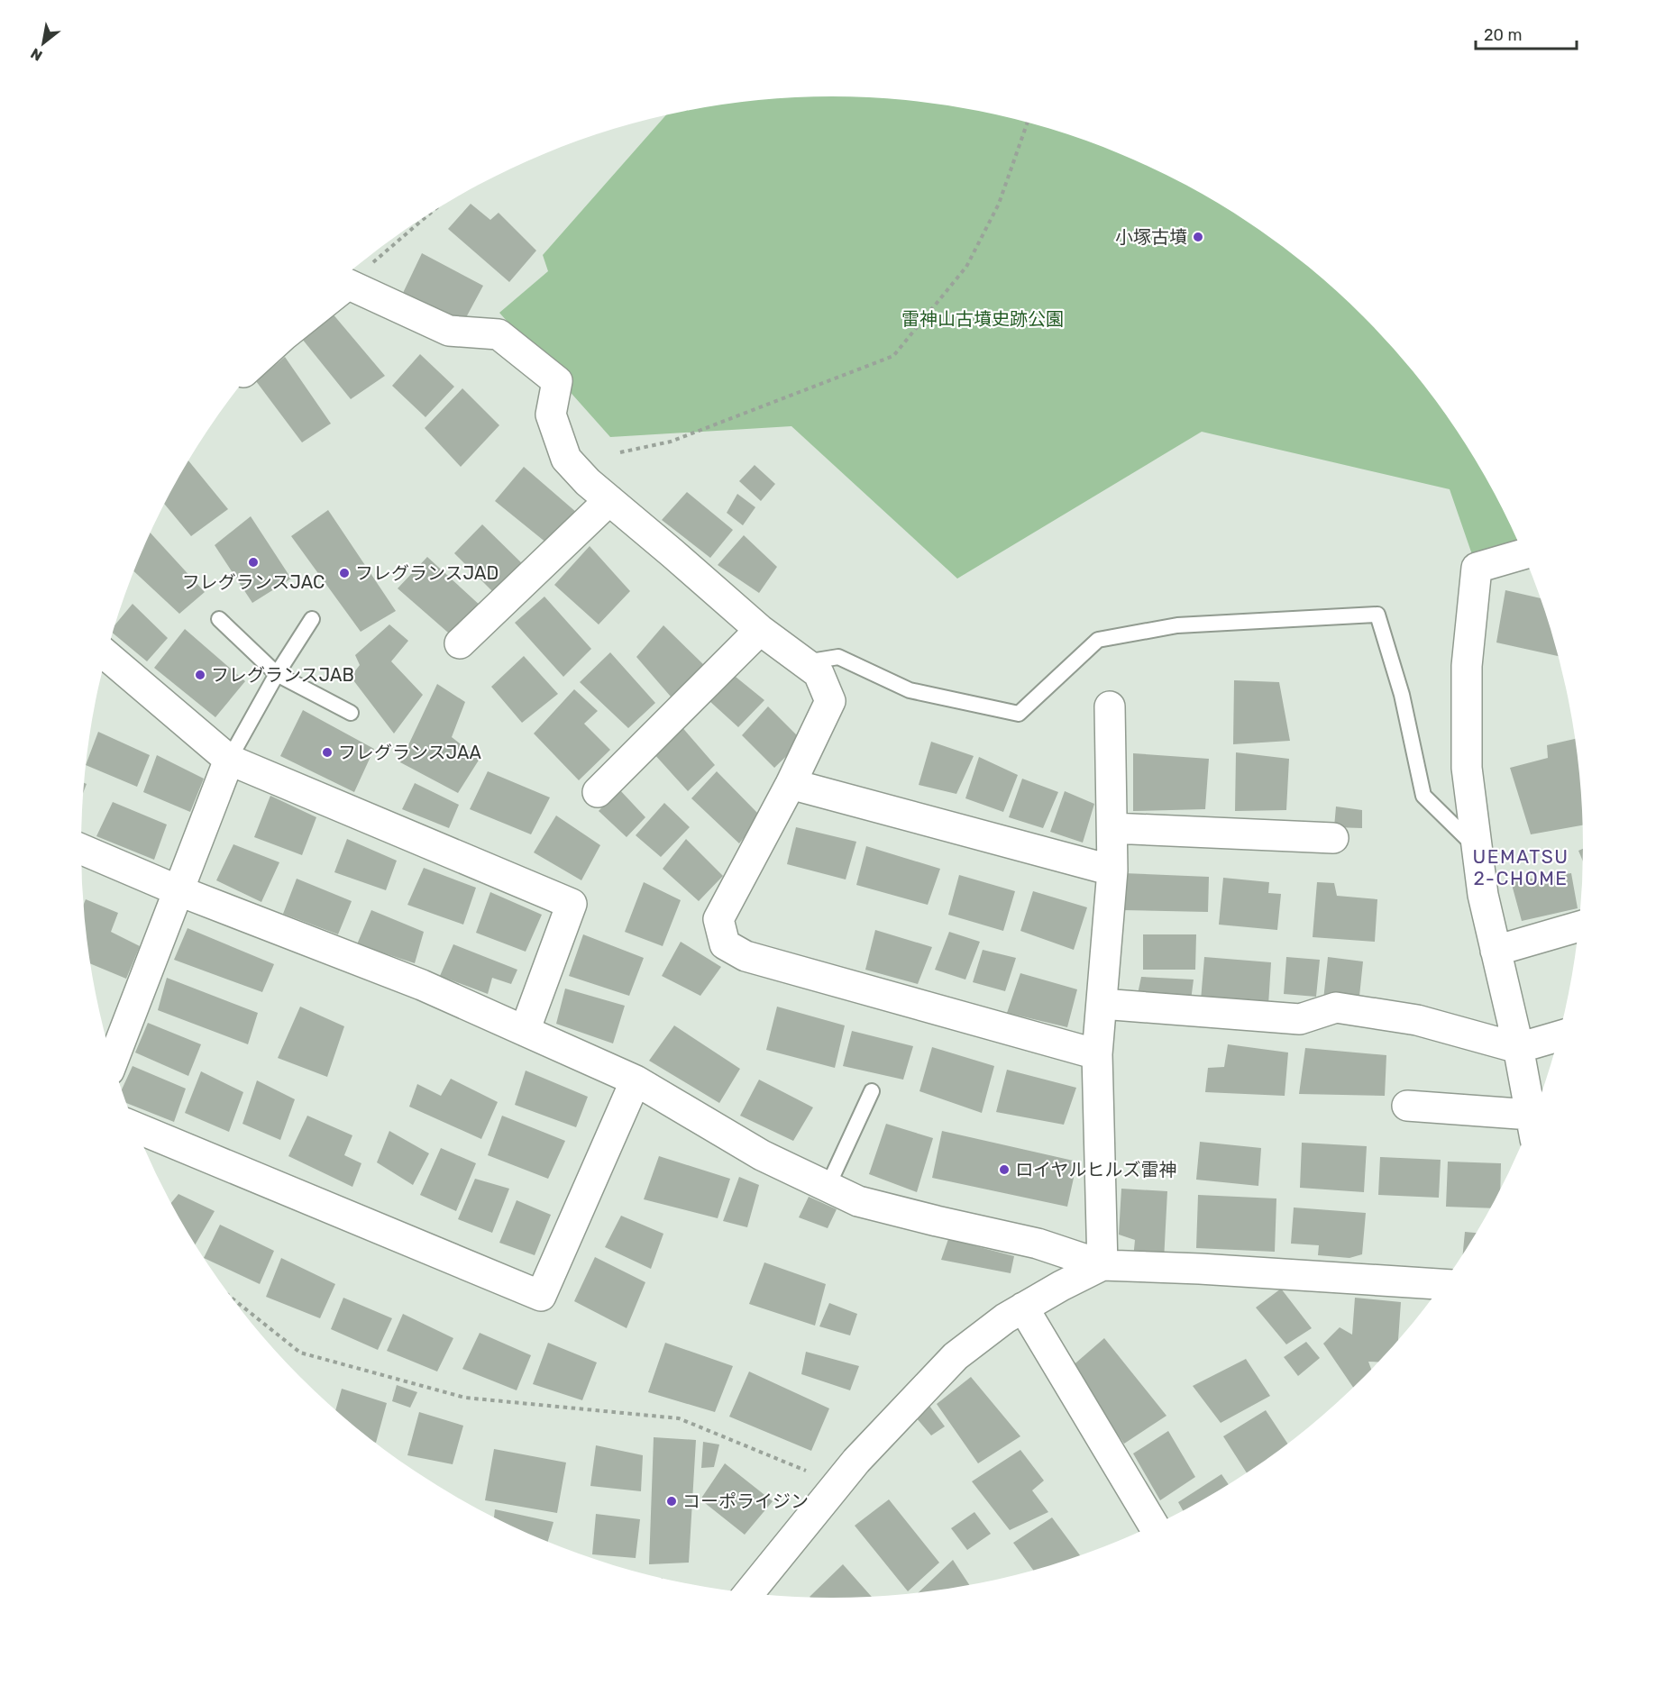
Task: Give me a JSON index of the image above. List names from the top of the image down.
{
  "districts": ["UEMATSU 2-CHOME"],
  "parks": ["雷神山古墳史跡公園"],
  "places": [
    "小塚古墳",
    "フレグランスJAC",
    "フレグランスJAD",
    "フレグランスJAB",
    "フレグランスJAA",
    "ロイヤルヒルズ雷神",
    "コーポライジン"
  ],
  "scale_bar": "20 m",
  "north": "bottom left"
}
